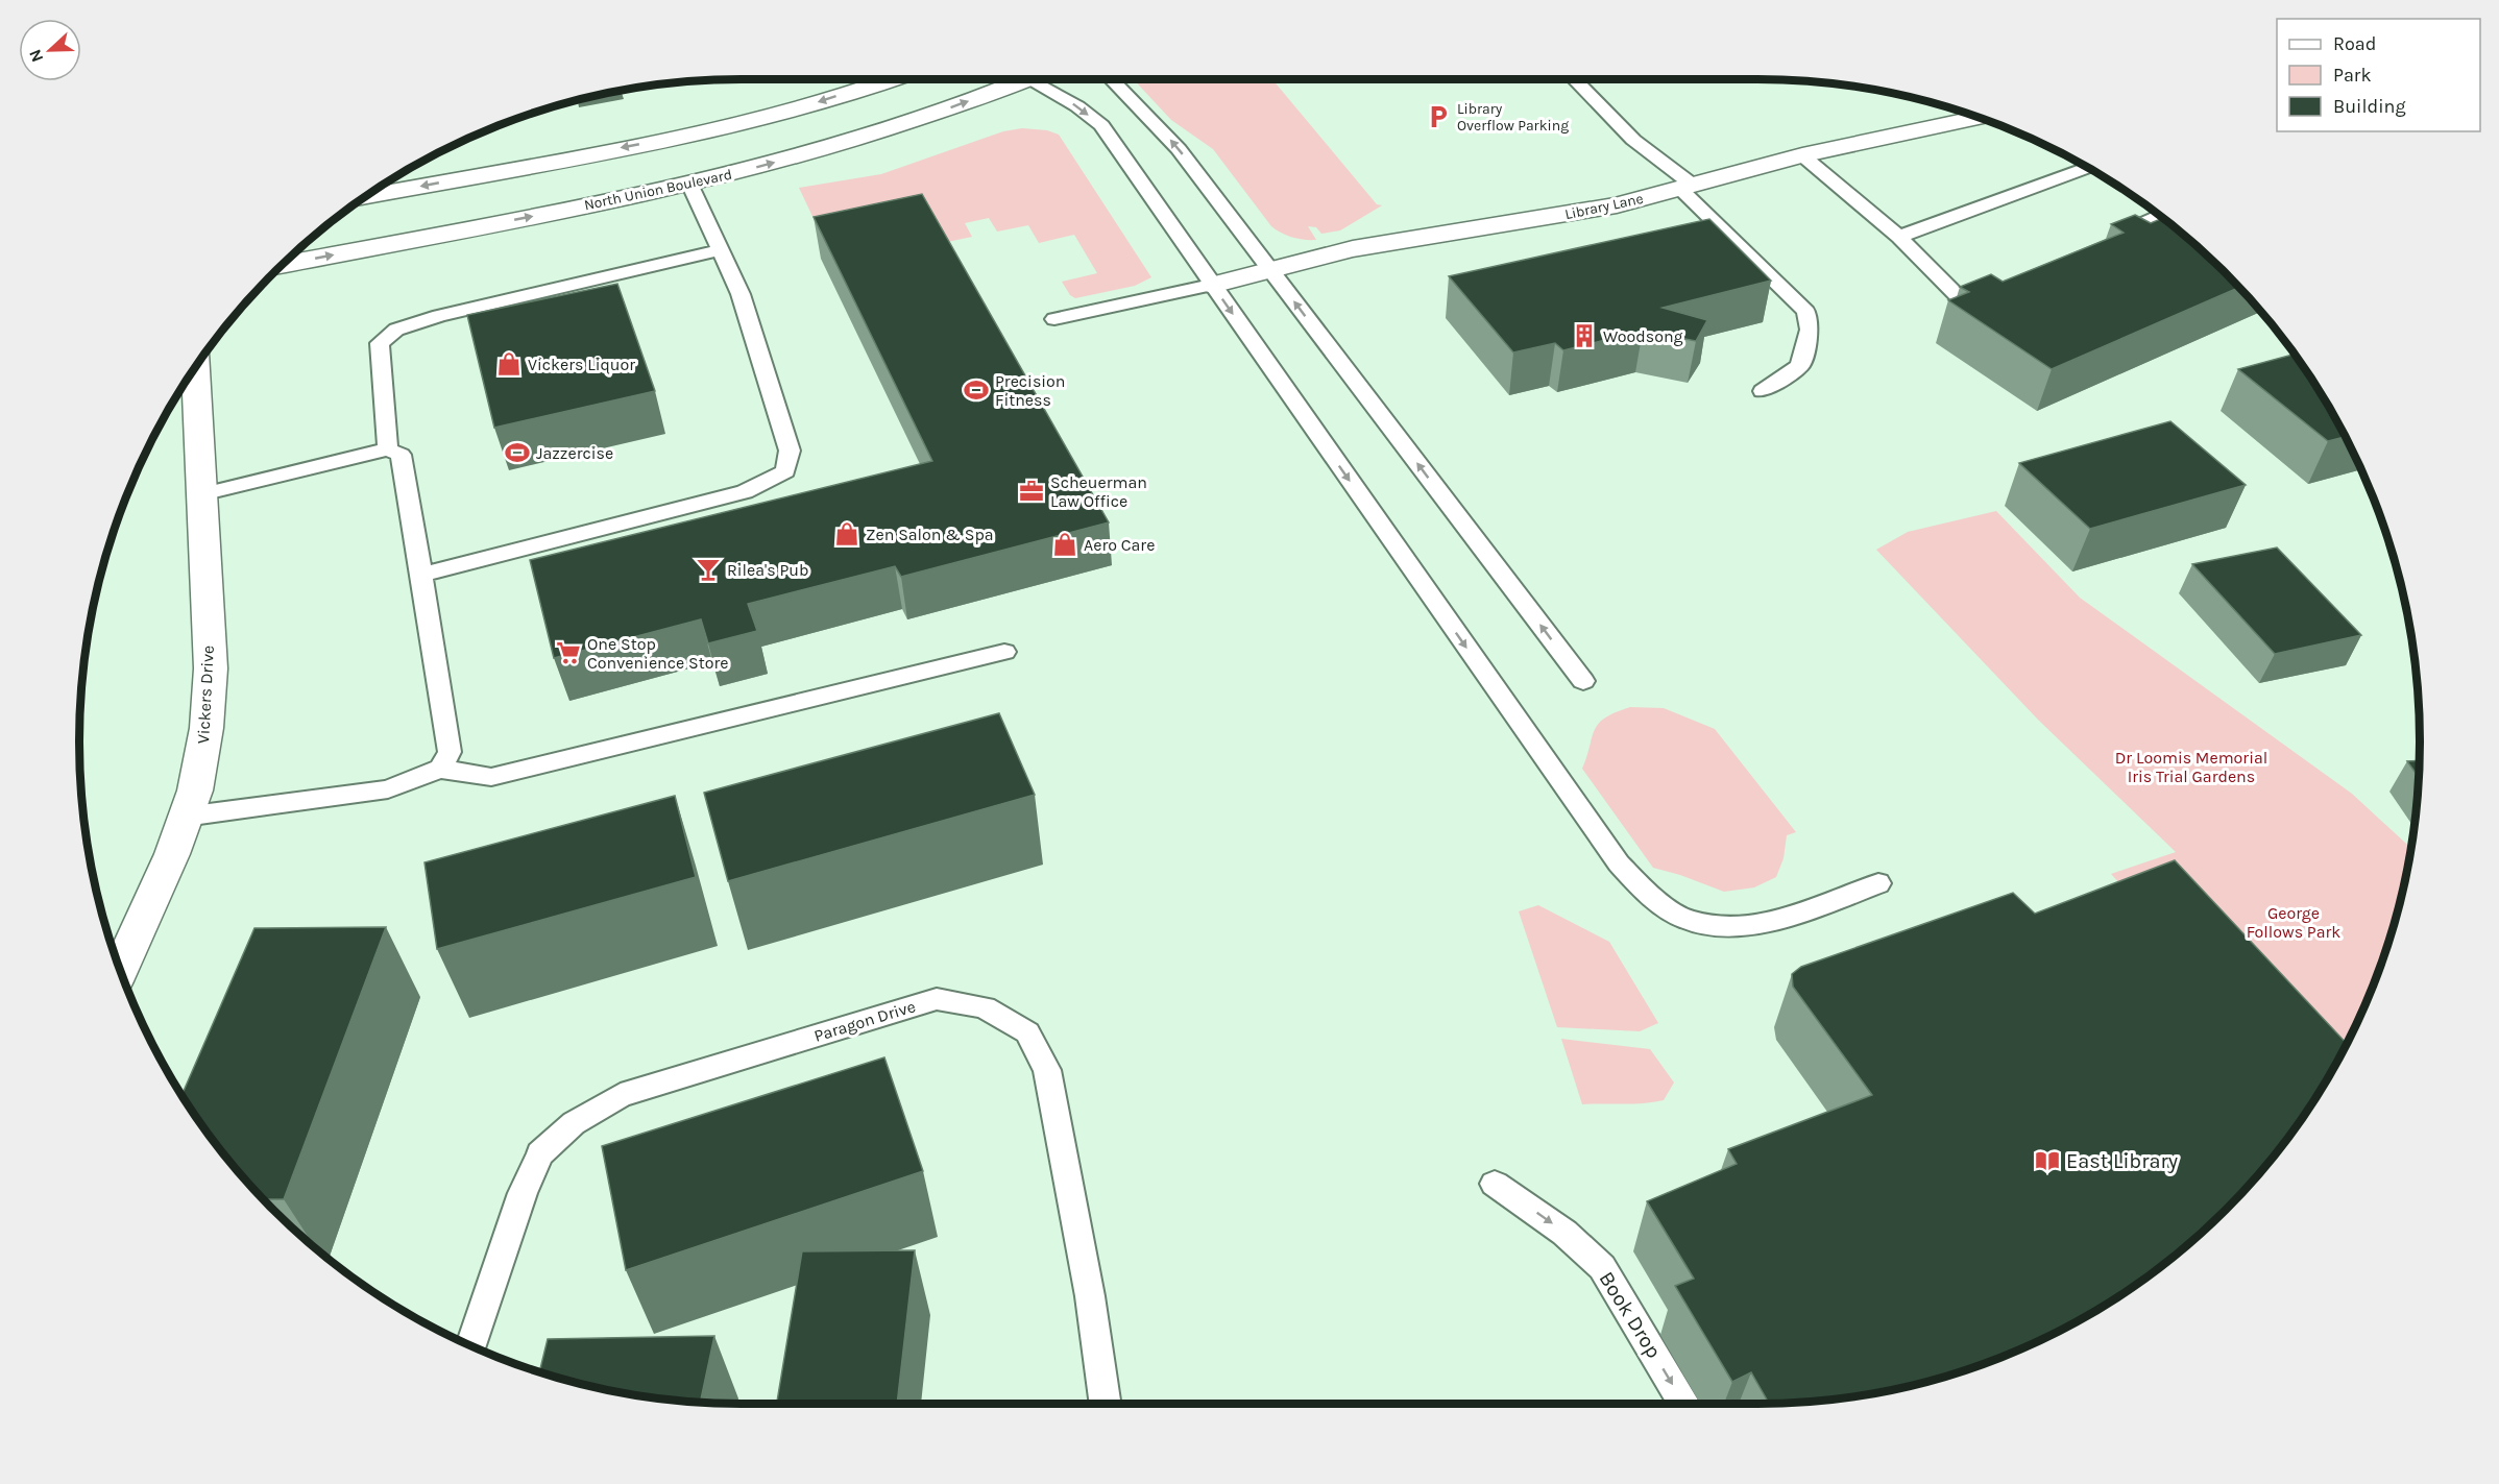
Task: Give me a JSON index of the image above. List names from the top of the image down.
{
  "streets": {
    "main road": ["North Union Boulevard", "Library Lane", "Vickers Drive"],
    "lane": ["Paragon Drive", "Book Drop"]
  },
  "one_way": ["Book Drop"],
  "parks": ["Dr Loomis Memorial Iris Trial Gardens", "George Follows Park"],
  "places": {
    "parking": ["Library Overflow Parking"],
    "building": ["Woodsong"],
    "shop": ["Vickers Liquor", "Zen Salon & Spa", "Aero Care"],
    "sports": ["Precision Fitness", "Jazzercise"],
    "office": ["Scheuerman Law Office"],
    "bar": ["Rilea's Pub"],
    "supermarket": ["One Stop Convenience Store"],
    "library": ["East Library"]
  },
  "legend": ["Road", "Park", "Building"],
  "north": "left"
}
